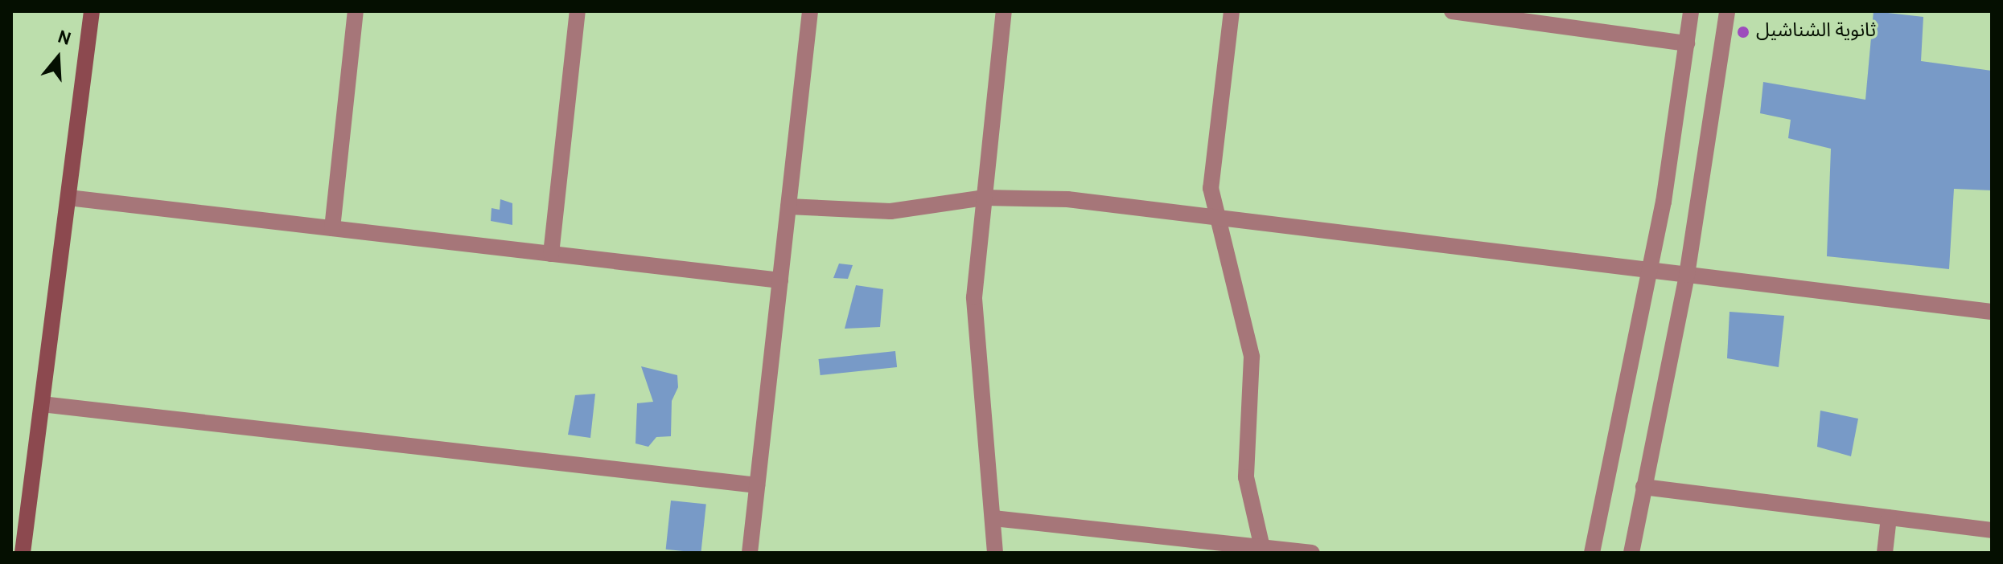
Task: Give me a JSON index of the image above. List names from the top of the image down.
{
  "places": ["ثانوية الشناشيل"],
  "north": "top"
}
